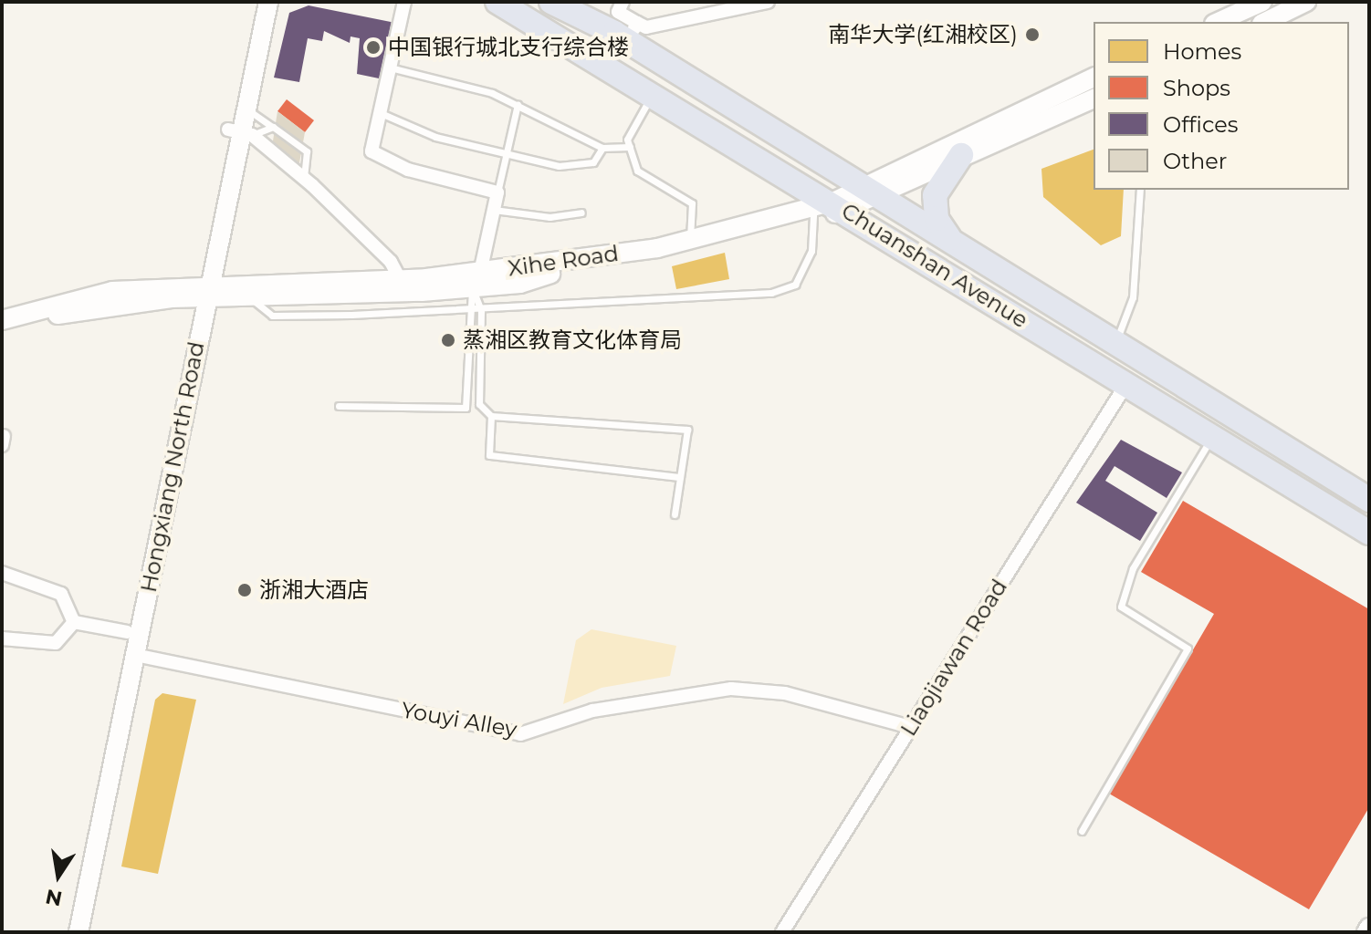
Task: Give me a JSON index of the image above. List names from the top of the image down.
{
  "streets": {
    "highway": ["Chuanshan Avenue"],
    "main road": ["Xihe Road", "Hongxiang North Road"],
    "street": ["Liaojiawan Road", "Youyi Alley"]
  },
  "crossings": [
    ["Xihe Road", "Chuanshan Avenue"],
    ["Xihe Road", "Hongxiang North Road"],
    ["Chuanshan Avenue", "Liaojiawan Road"],
    ["Hongxiang North Road", "Youyi Alley"],
    ["Liaojiawan Road", "Youyi Alley"]
  ],
  "places": [
    "南华大学(红湘校区)",
    "中国银行城北支行综合楼",
    "蒸湘区教育文化体育局",
    "浙湘大酒店"
  ],
  "legend": [
    "Homes",
    "Shops",
    "Offices",
    "Other"
  ],
  "north": "bottom"
}
